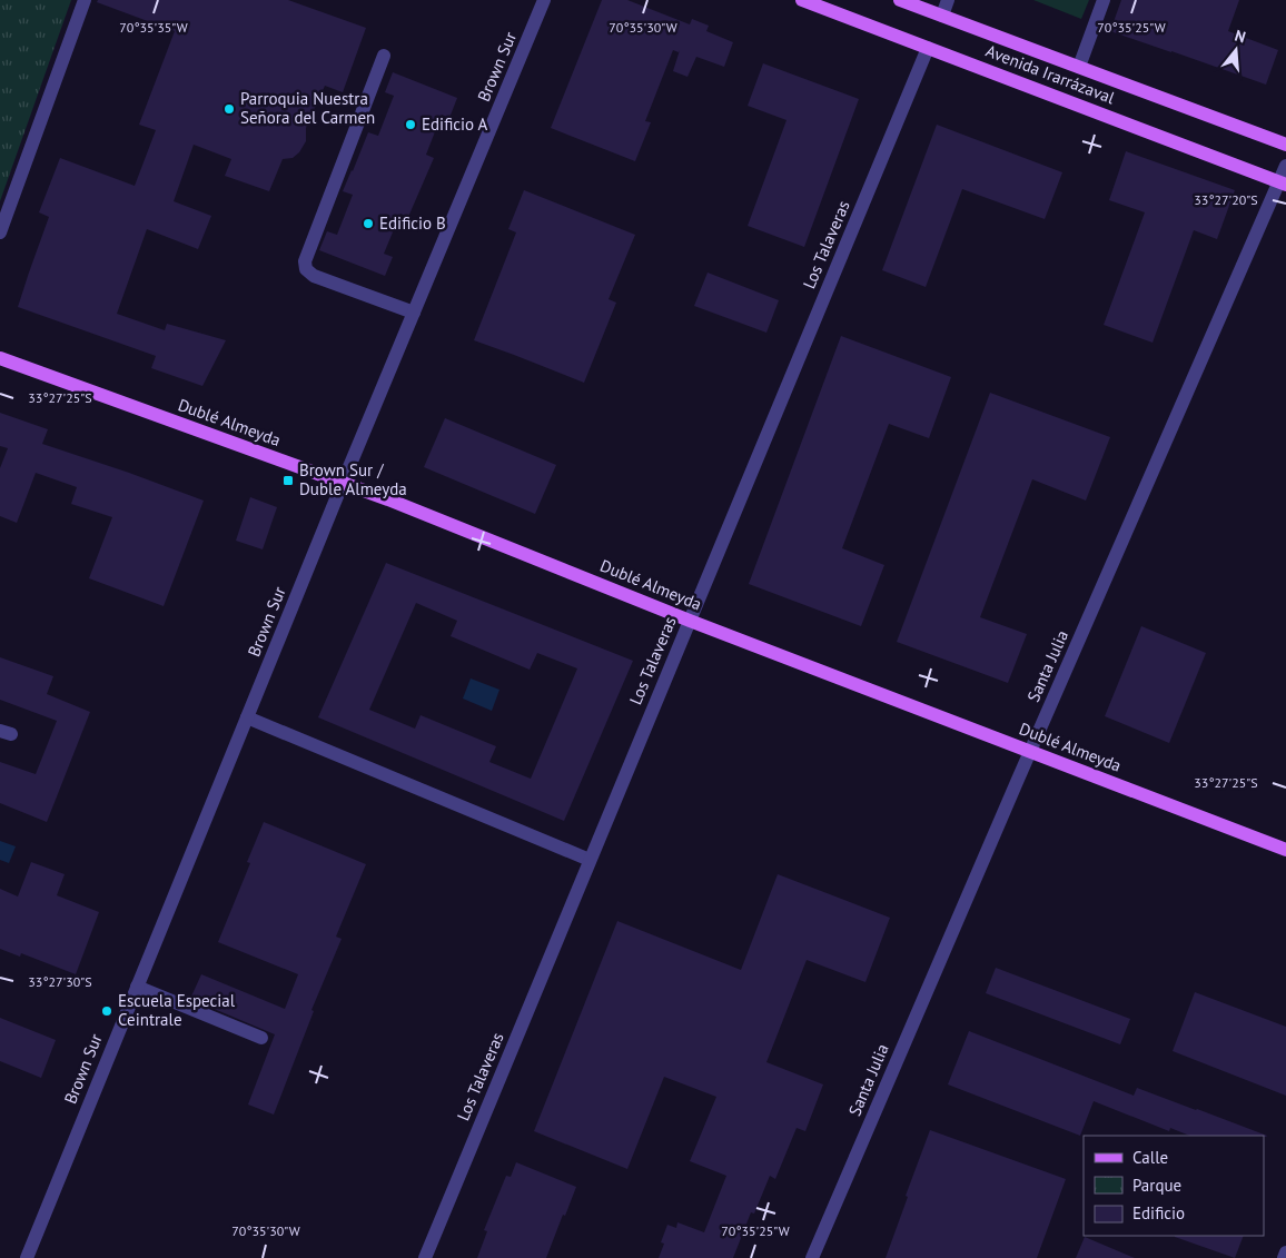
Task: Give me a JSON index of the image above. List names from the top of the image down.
{
  "streets": {
    "main road": ["Avenida Irarrázaval", "Dublé Almeyda"],
    "street": ["Brown Sur", "Los Talaveras", "Santa Julia"]
  },
  "crossings": [
    ["Brown Sur", "Dublé Almeyda"],
    ["Avenida Irarrázaval", "Los Talaveras"],
    ["Avenida Irarrázaval", "Santa Julia"],
    ["Los Talaveras", "Dublé Almeyda"],
    ["Dublé Almeyda", "Santa Julia"]
  ],
  "places": {
    "other": [
      "Parroquia Nuestra Señora del Carmen",
      "Edificio A",
      "Edificio B",
      "Escuela Especial Ceintrale"
    ],
    "transit": ["Brown Sur / Duble Almeyda"]
  },
  "legend": ["Calle", "Parque", "Edificio"],
  "north": "top",
  "coordinates": [
    "70°35'35\"W",
    "70°35'30\"W",
    "70°35'25\"W",
    "33°27'20\"S",
    "33°27'25\"S",
    "33°27'30\"S"
  ]
}
